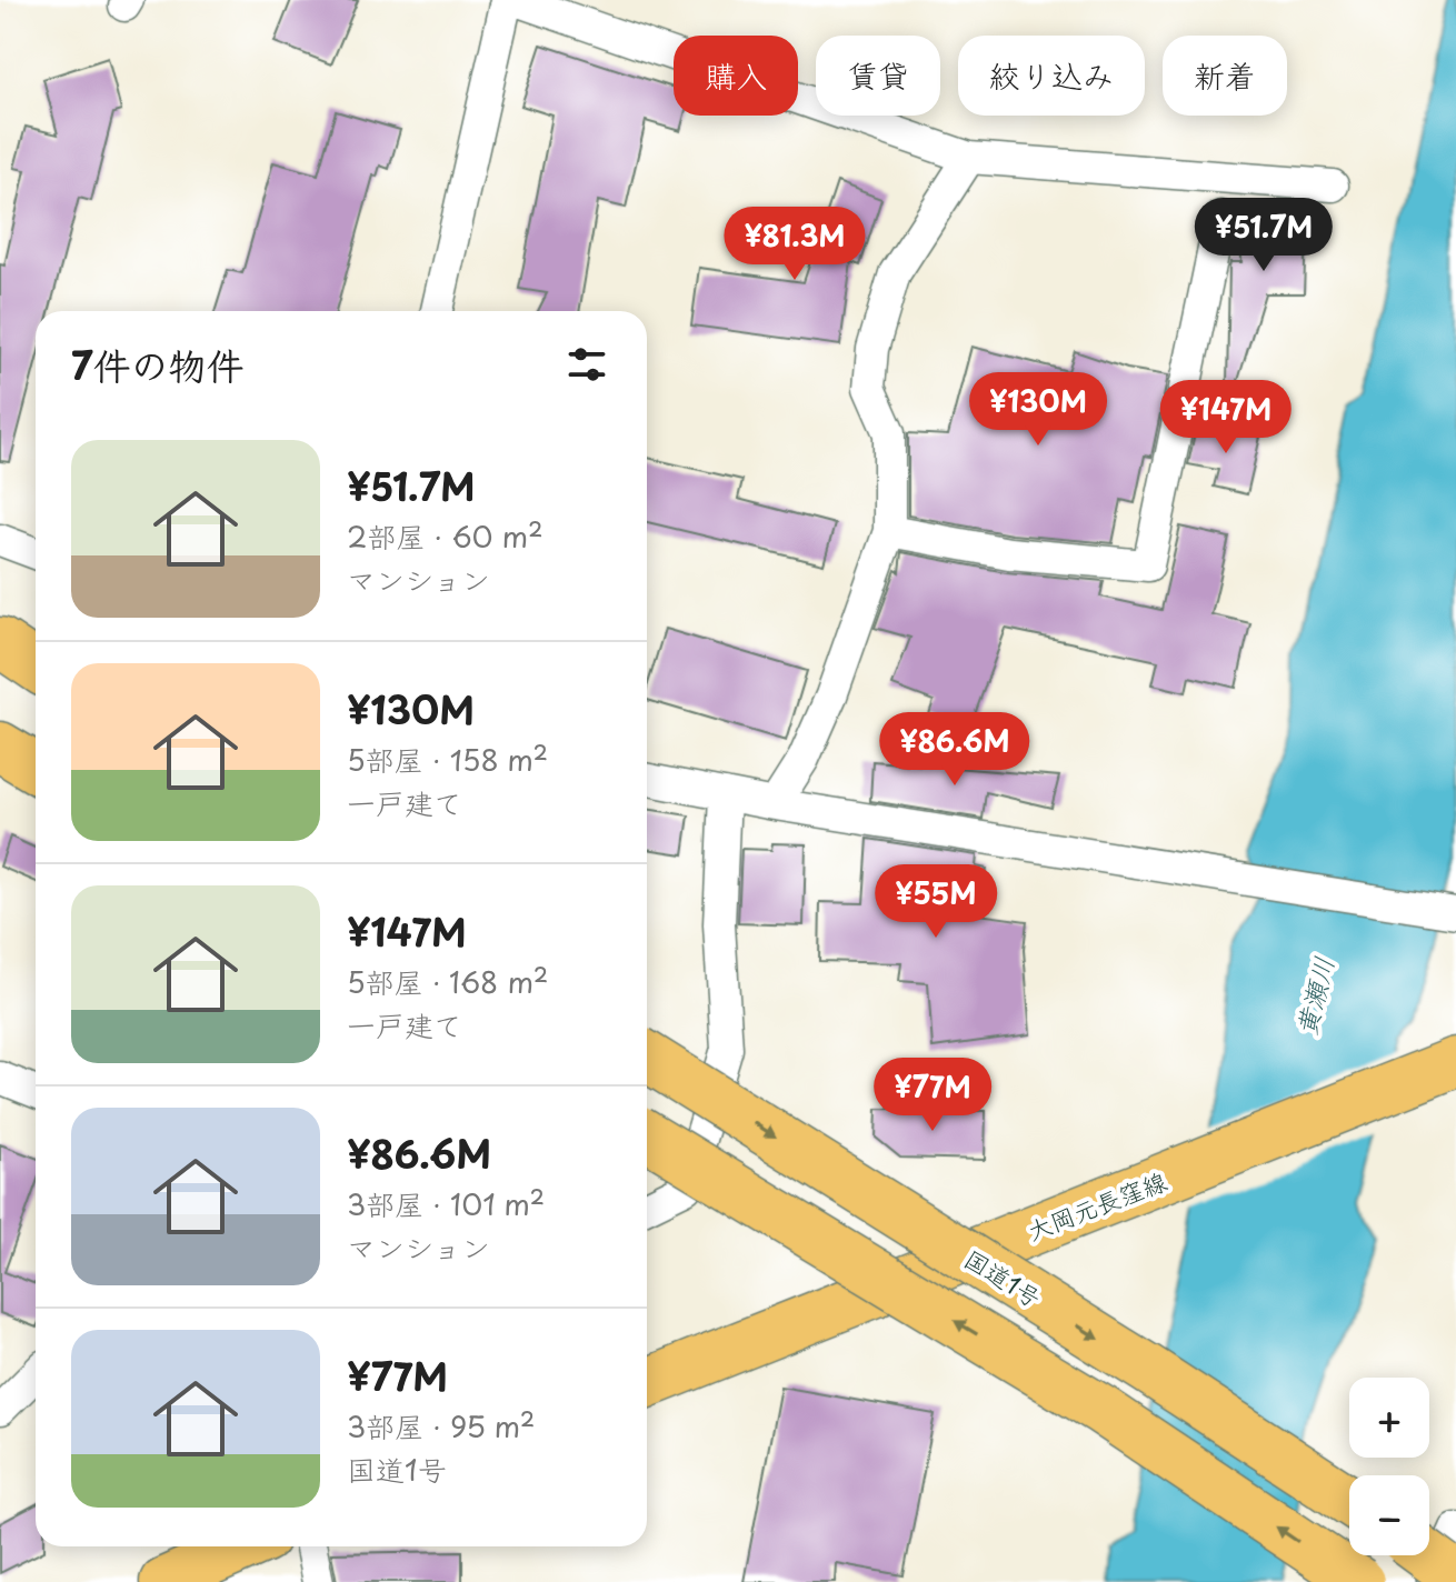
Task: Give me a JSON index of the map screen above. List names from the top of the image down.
{
  "streets": {
    "main road": ["大岡元長窪線", "国道1号"]
  },
  "water": ["黄瀬川"],
  "page": {
    "chip": [
      "購入",
      "賃貸",
      "絞り込み",
      "新着"
    ],
    "price": [
      "¥51.7M",
      "¥81.3M",
      "¥130M",
      "¥147M",
      "¥86.6M",
      "¥55M",
      "¥77M"
    ],
    "heading": "7件の物件",
    "list": [
      {
        "name": "¥51.7M",
        "note": "2部屋 · 60 m² · マンション"
      },
      {
        "name": "¥130M",
        "note": "5部屋 · 158 m² · 一戸建て"
      },
      {
        "name": "¥147M",
        "note": "5部屋 · 168 m² · 一戸建て"
      },
      {
        "name": "¥86.6M",
        "note": "3部屋 · 101 m² · マンション"
      },
      {
        "name": "¥77M",
        "note": "3部屋 · 95 m² · 国道1号"
      }
    ],
    "map_buttons": ["+", "−"]
  }
}
